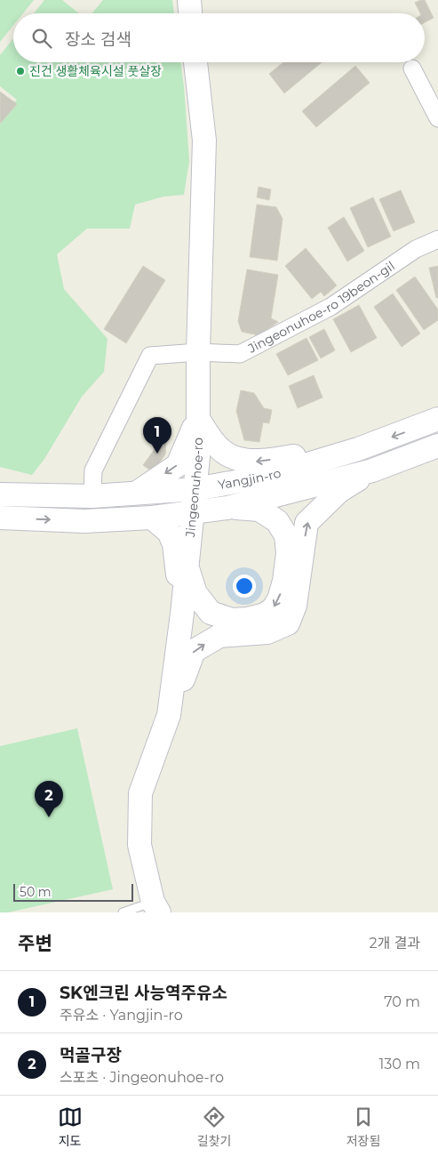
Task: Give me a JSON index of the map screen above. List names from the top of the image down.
{
  "streets": {
    "main road": ["Yangjin-ro", "Jingeonuhoe-ro"],
    "street": ["Jingeonuhoe-ro 19beon-gil"]
  },
  "crossings": [
    ["Jingeonuhoe-ro 19beon-gil", "Yangjin-ro"],
    ["Jingeonuhoe-ro 19beon-gil", "Jingeonuhoe-ro"],
    ["Yangjin-ro", "Jingeonuhoe-ro"]
  ],
  "places": ["진건 생활체육시설 풋살장"],
  "scale_bar": "50 m",
  "page": {
    "search": "장소 검색",
    "pins": ["1", "2"],
    "scale": "50 m",
    "heading": ["주변", "2개 결과"],
    "list": [
      {
        "mark": "1",
        "name": "SK엔크린 사능역주유소",
        "note": "주유소 · Yangjin-ro",
        "value": "70 m"
      },
      {
        "mark": "2",
        "name": "먹골구장",
        "note": "스포츠 · Jingeonuhoe-ro",
        "value": "130 m"
      }
    ],
    "nav": ["지도", "길찾기", "저장됨"]
  }
}
